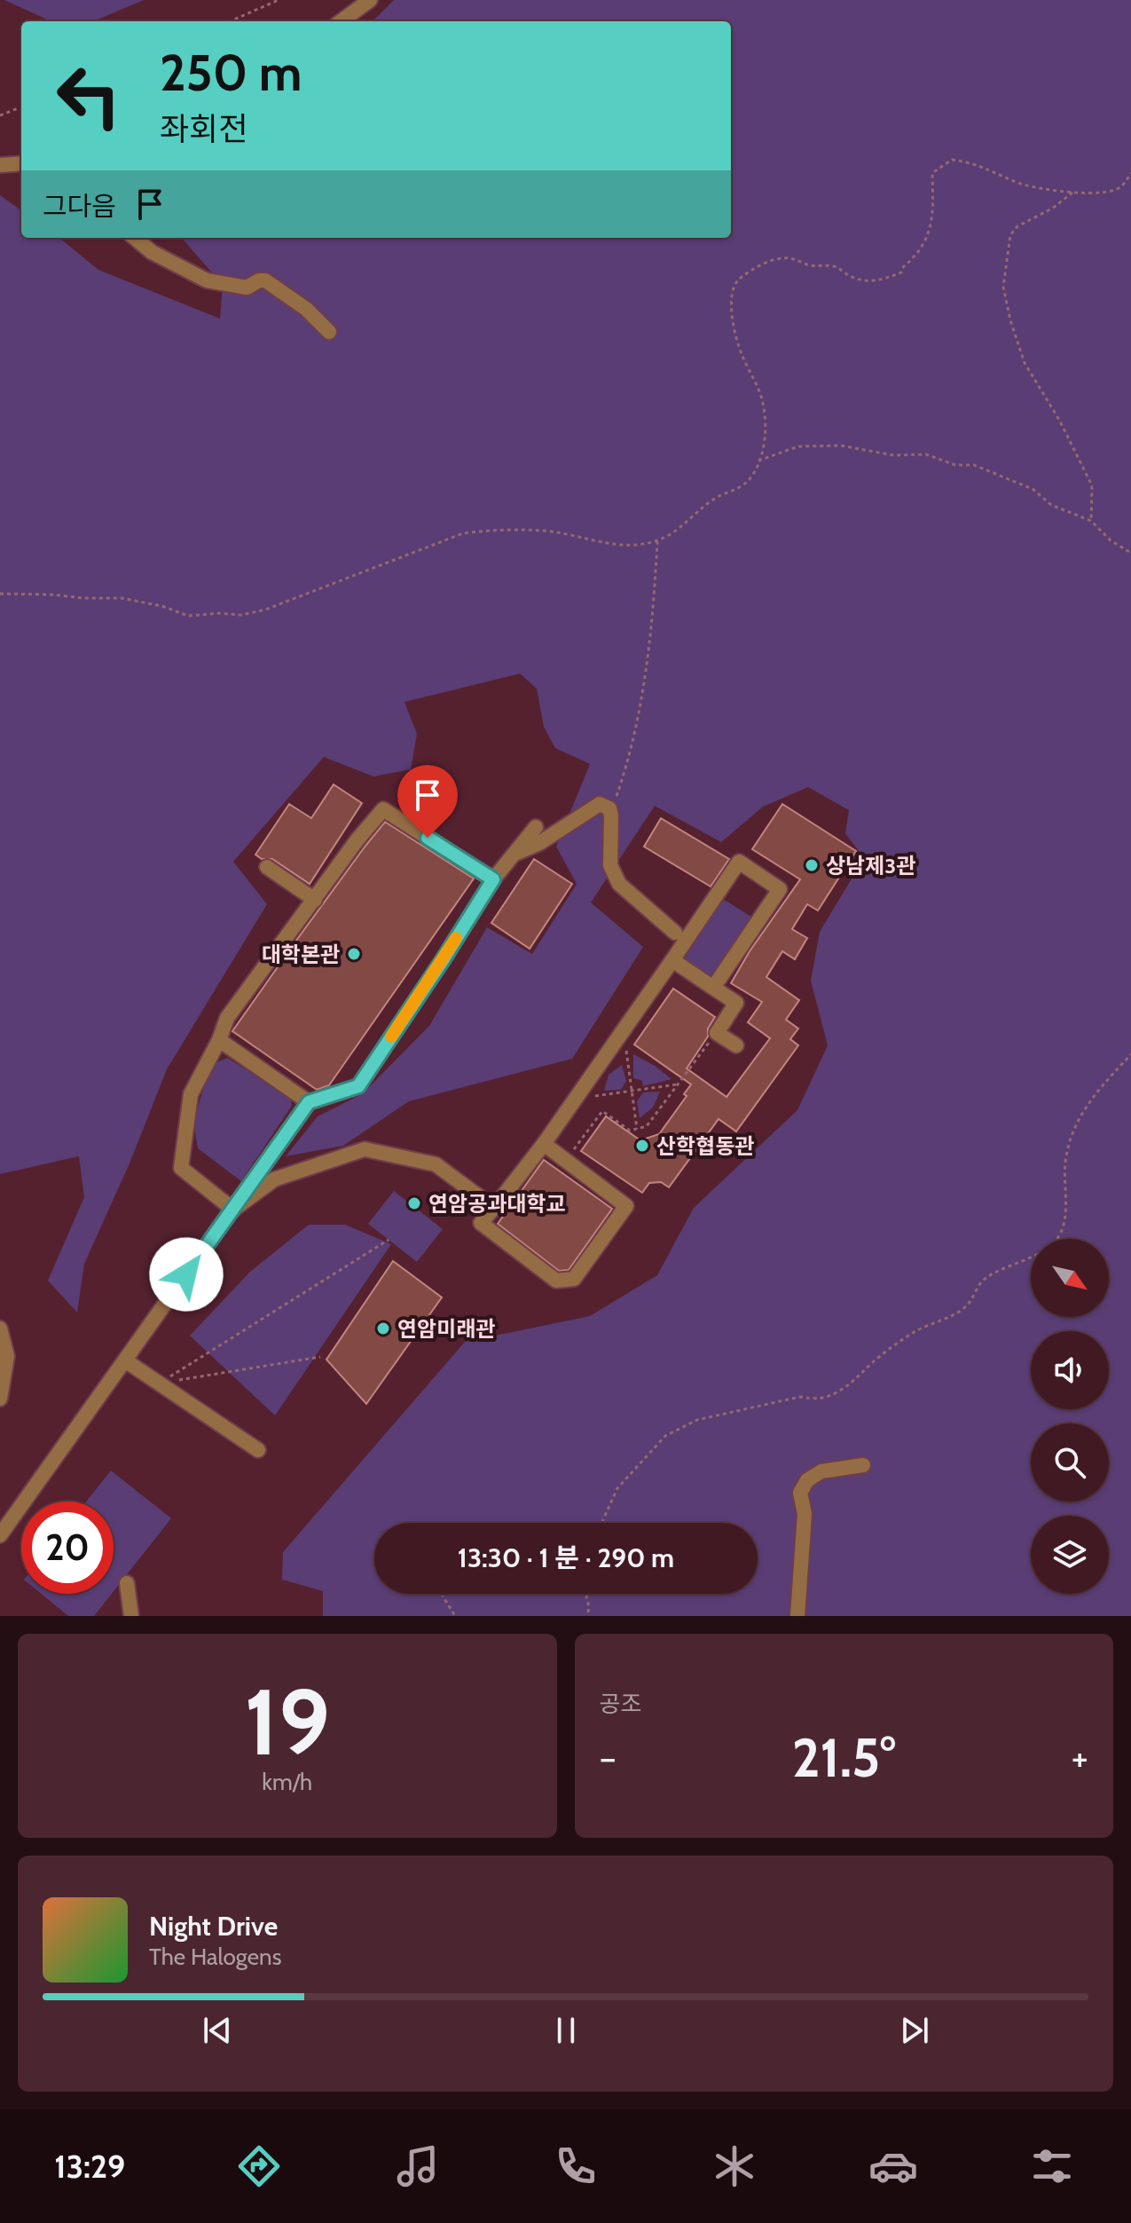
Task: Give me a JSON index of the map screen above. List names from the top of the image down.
{
  "places": [
    "상남제3관",
    "대학본관",
    "산학협동관",
    "연암공과대학교",
    "연암미래관"
  ],
  "north": "bottom right",
  "page": {
    "turn": ["250 m", "좌회전"],
    "then": "그다음",
    "limit": "20",
    "trip": "13:30 · 1 분 · 290 m",
    "tile": [
      ["19", "km/h"],
      "공조"
    ],
    "heat": ["−", "21.5°", "+"],
    "song": ["Night Drive", "The Halogens"],
    "tabs": "13:29"
  }
}
